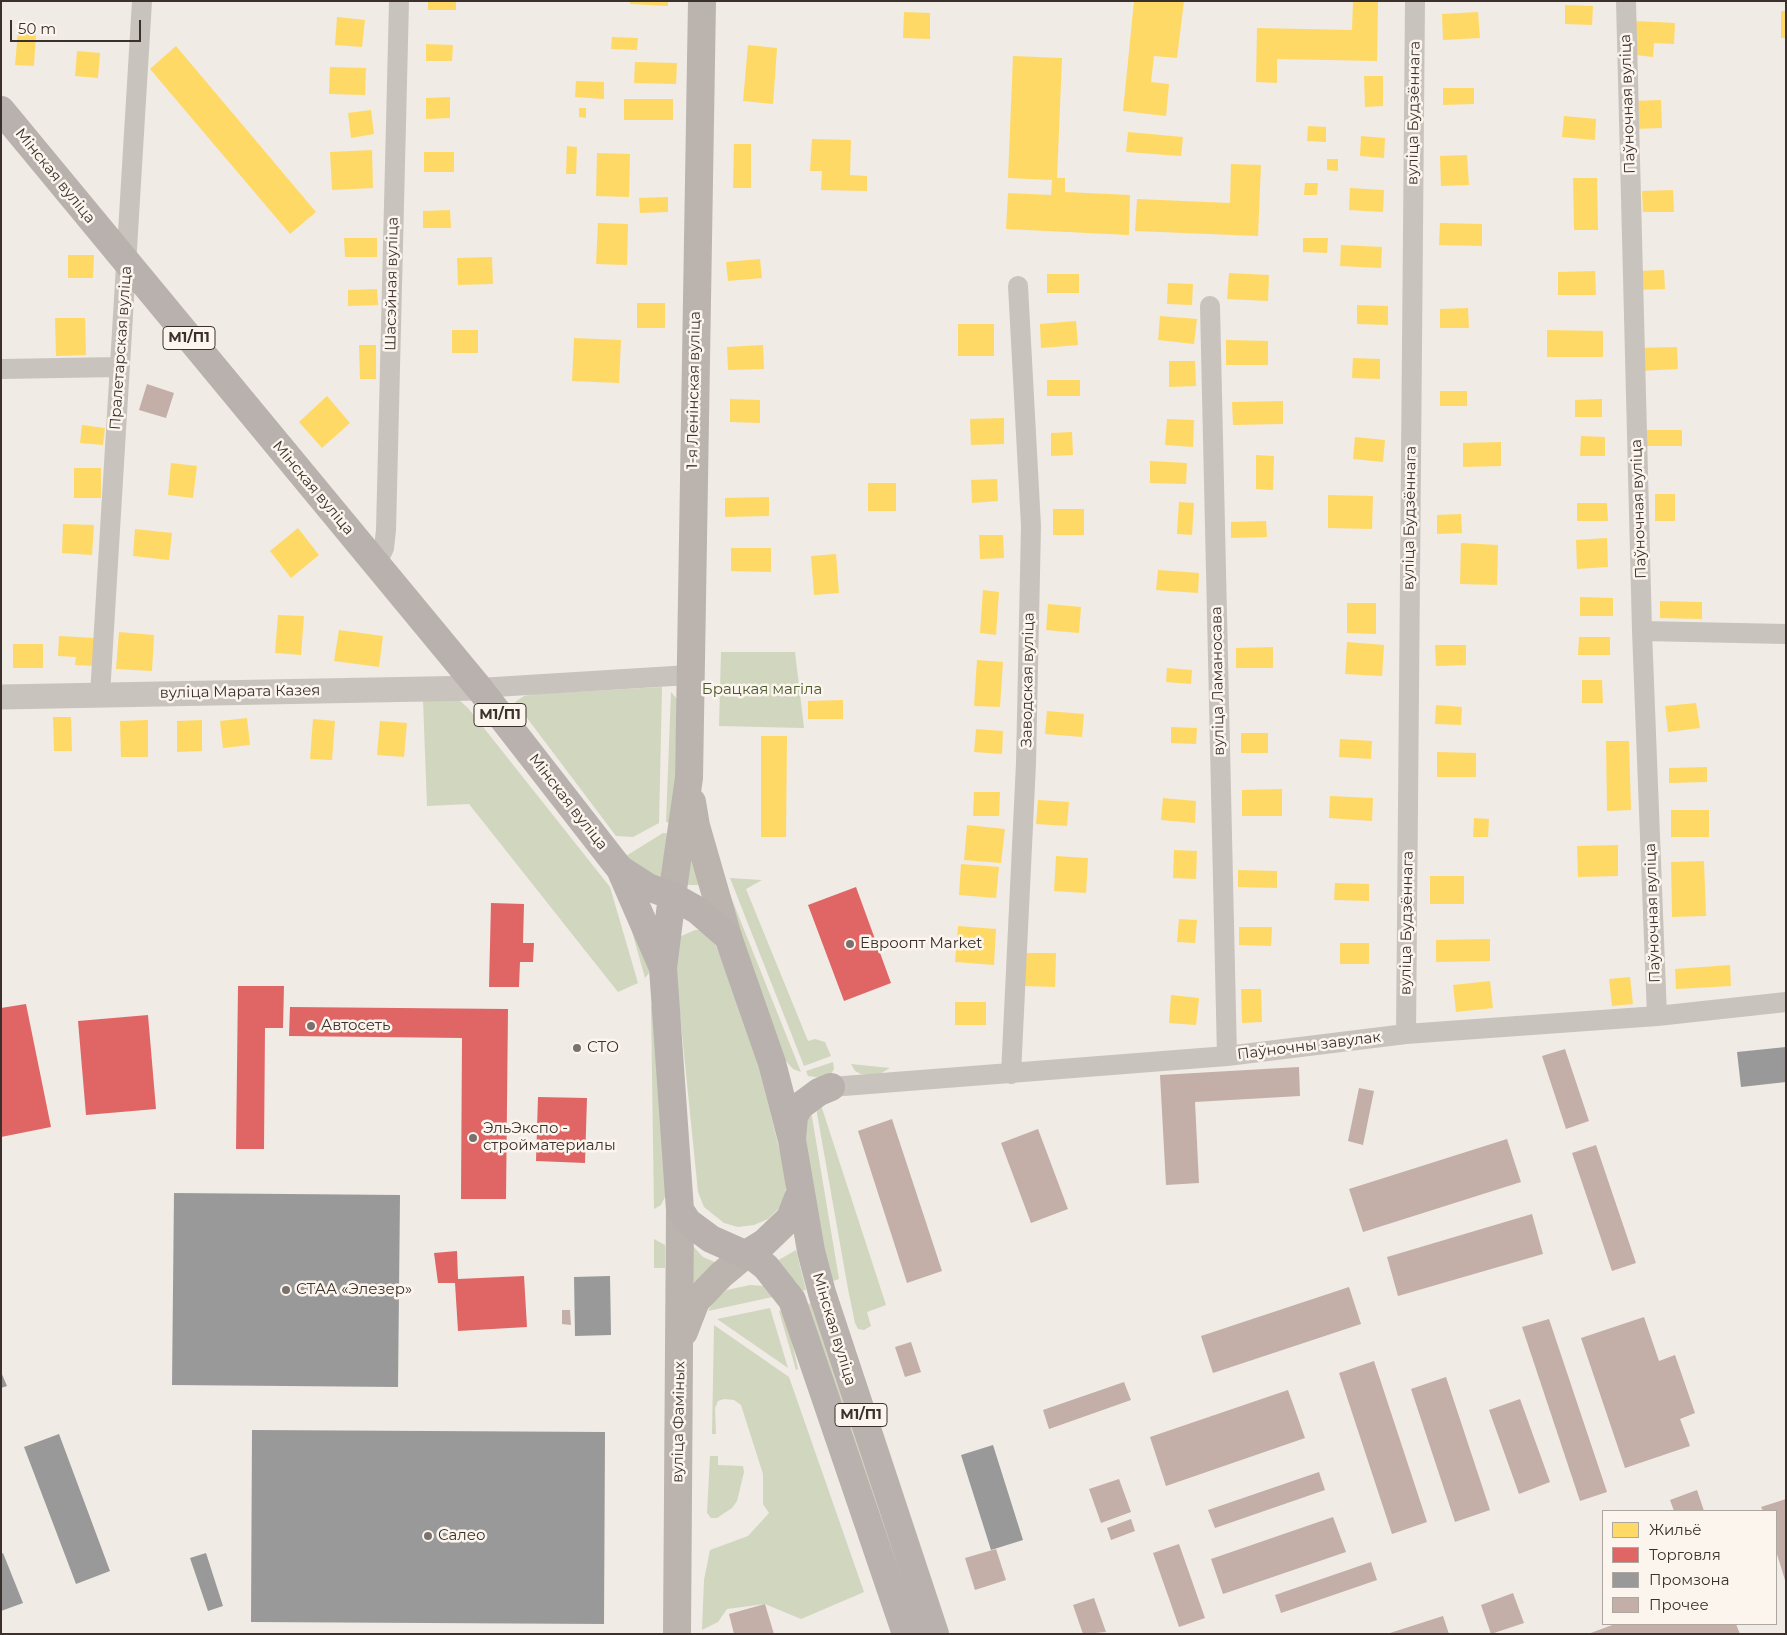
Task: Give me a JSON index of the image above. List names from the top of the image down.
{
  "streets": {
    "main road": [
      "Мінская вуліца",
      "М1/П1",
      "1-я Ленінская вуліца",
      "вуліца Фаміных"
    ],
    "street": [
      "Паўночная вуліца",
      "вуліца Будзённага",
      "Шасэйная вуліца",
      "Пралетарская вуліца",
      "Заводская вуліца",
      "вуліца Ламаносава",
      "вуліца Марата Казея",
      "Паўночны завулак"
    ]
  },
  "crossings": [
    ["Паўночная вуліца", "Паўночны завулак"],
    ["вуліца Будзённага", "Паўночны завулак"],
    ["Мінская вуліца", "Шасэйная вуліца"],
    ["Мінская вуліца", "М1/П1"],
    ["Мінская вуліца", "Пралетарская вуліца"],
    ["Мінская вуліца", "вуліца Марата Казея"],
    ["М1/П1", "вуліца Фаміных"],
    ["Пралетарская вуліца", "вуліца Марата Казея"],
    ["Заводская вуліца", "Паўночны завулак"],
    ["вуліца Ламаносава", "Паўночны завулак"]
  ],
  "parks": ["Брацкая магіла"],
  "places": [
    "Евроопт Market",
    "Автосеть",
    "СТО",
    "ЭльЭкспо - стройматериалы",
    "СТАА «Элезер»",
    "Салео"
  ],
  "legend": [
    "Жильё",
    "Торговля",
    "Промзона",
    "Прочее"
  ],
  "scale_bar": "50 m"
}
